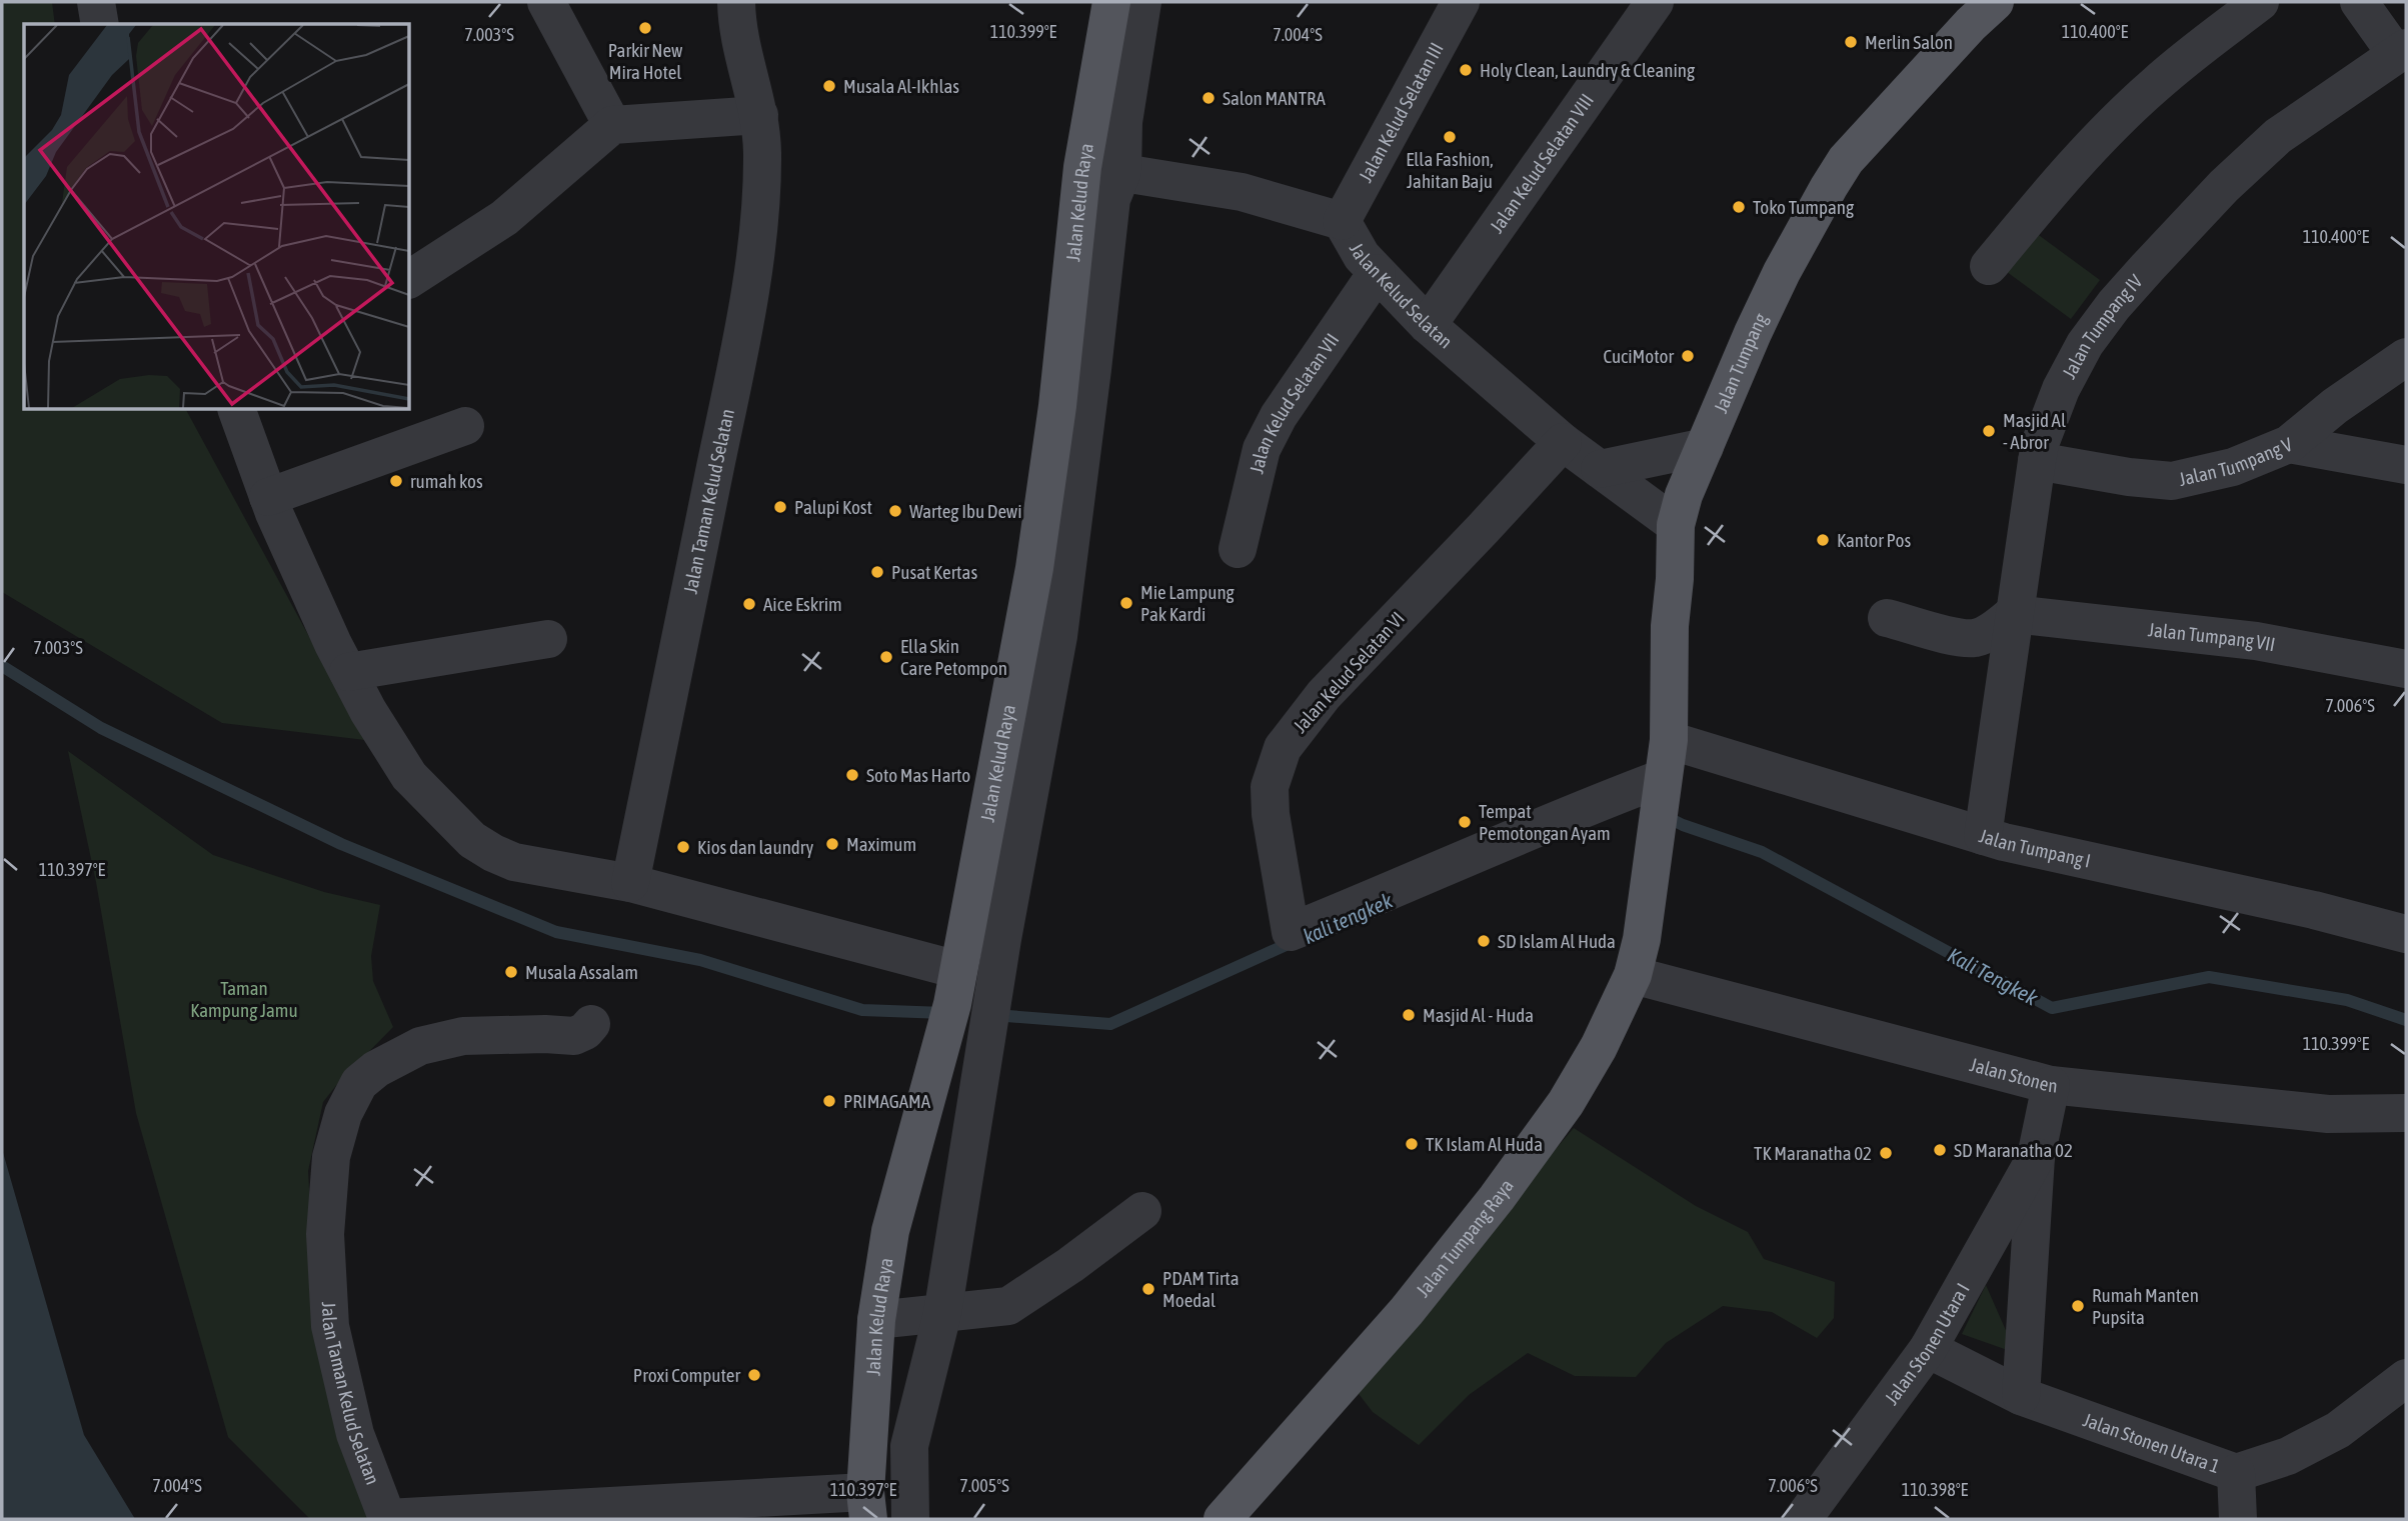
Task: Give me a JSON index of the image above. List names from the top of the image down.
{
  "streets": {
    "main road": ["Jalan Kelud Raya", "Jalan Tumpang", "Jalan Tumpang Raya"],
    "street": [
      "Jalan Kelud Selatan III",
      "Jalan Kelud Selatan VIII",
      "Jalan Kelud Selatan",
      "Jalan Tumpang IV",
      "Jalan Kelud Selatan VII",
      "Jalan Tumpang V",
      "Jalan Taman Kelud Selatan",
      "Jalan Tumpang VII",
      "Jalan Kelud Selatan VI",
      "Jalan Tumpang I",
      "Jalan Stonen",
      "Jalan Stonen Utara I",
      "Jalan Stonen Utara 1"
    ]
  },
  "crossings": [
    ["Jalan Kelud Selatan III", "Jalan Kelud Selatan"],
    ["Jalan Kelud Selatan VIII", "Jalan Kelud Selatan"],
    ["Jalan Kelud Raya", "Jalan Kelud Selatan"],
    ["Jalan Kelud Raya", "Jalan Taman Kelud Selatan"],
    ["Jalan Kelud Selatan", "Jalan Tumpang"],
    ["Jalan Kelud Selatan", "Jalan Kelud Selatan VII"],
    ["Jalan Kelud Selatan", "Jalan Kelud Selatan VI"],
    ["Jalan Tumpang IV", "Jalan Tumpang V"],
    ["Jalan Tumpang IV", "Jalan Tumpang VII"],
    ["Jalan Tumpang IV", "Jalan Tumpang I"],
    ["Jalan Tumpang", "Jalan Kelud Selatan VI"],
    ["Jalan Tumpang", "Jalan Tumpang I"],
    ["Jalan Tumpang", "Jalan Tumpang Raya"],
    ["Jalan Kelud Selatan VI", "Jalan Tumpang Raya"],
    ["Jalan Stonen", "Jalan Tumpang Raya"],
    ["Jalan Stonen", "Jalan Stonen Utara I"],
    ["Jalan Stonen Utara I", "Jalan Stonen Utara 1"]
  ],
  "water": ["kali tengkek", "Kali Tengkek"],
  "parks": ["Taman Kampung Jamu"],
  "places": [
    "Parkir New Mira Hotel",
    "Merlin Salon",
    "Holy Clean, Laundry & Cleaning",
    "Musala Al-Ikhlas",
    "Salon MANTRA",
    "Ella Fashion, Jahitan Baju",
    "Toko Tumpang",
    "CuciMotor",
    "Masjid Al - Abror",
    "rumah kos",
    "Palupi Kost",
    "Warteg Ibu Dewi",
    "Kantor Pos",
    "Pusat Kertas",
    "Mie Lampung Pak Kardi",
    "Aice Eskrim",
    "Ella Skin Care Petompon",
    "Soto Mas Harto",
    "Tempat Pemotongan Ayam",
    "Maximum",
    "Kios dan laundry",
    "SD Islam Al Huda",
    "Musala Assalam",
    "Masjid Al - Huda",
    "PRIMAGAMA",
    "TK Islam Al Huda",
    "SD Maranatha 02",
    "TK Maranatha 02",
    "PDAM Tirta Moedal",
    "Rumah Manten Pupsita",
    "Proxi Computer"
  ],
  "coordinates": [
    "110.399°E",
    "110.400°E",
    "7.003°S",
    "7.004°S",
    "7.006°S",
    "110.397°E",
    "7.005°S",
    "110.398°E"
  ]
}
